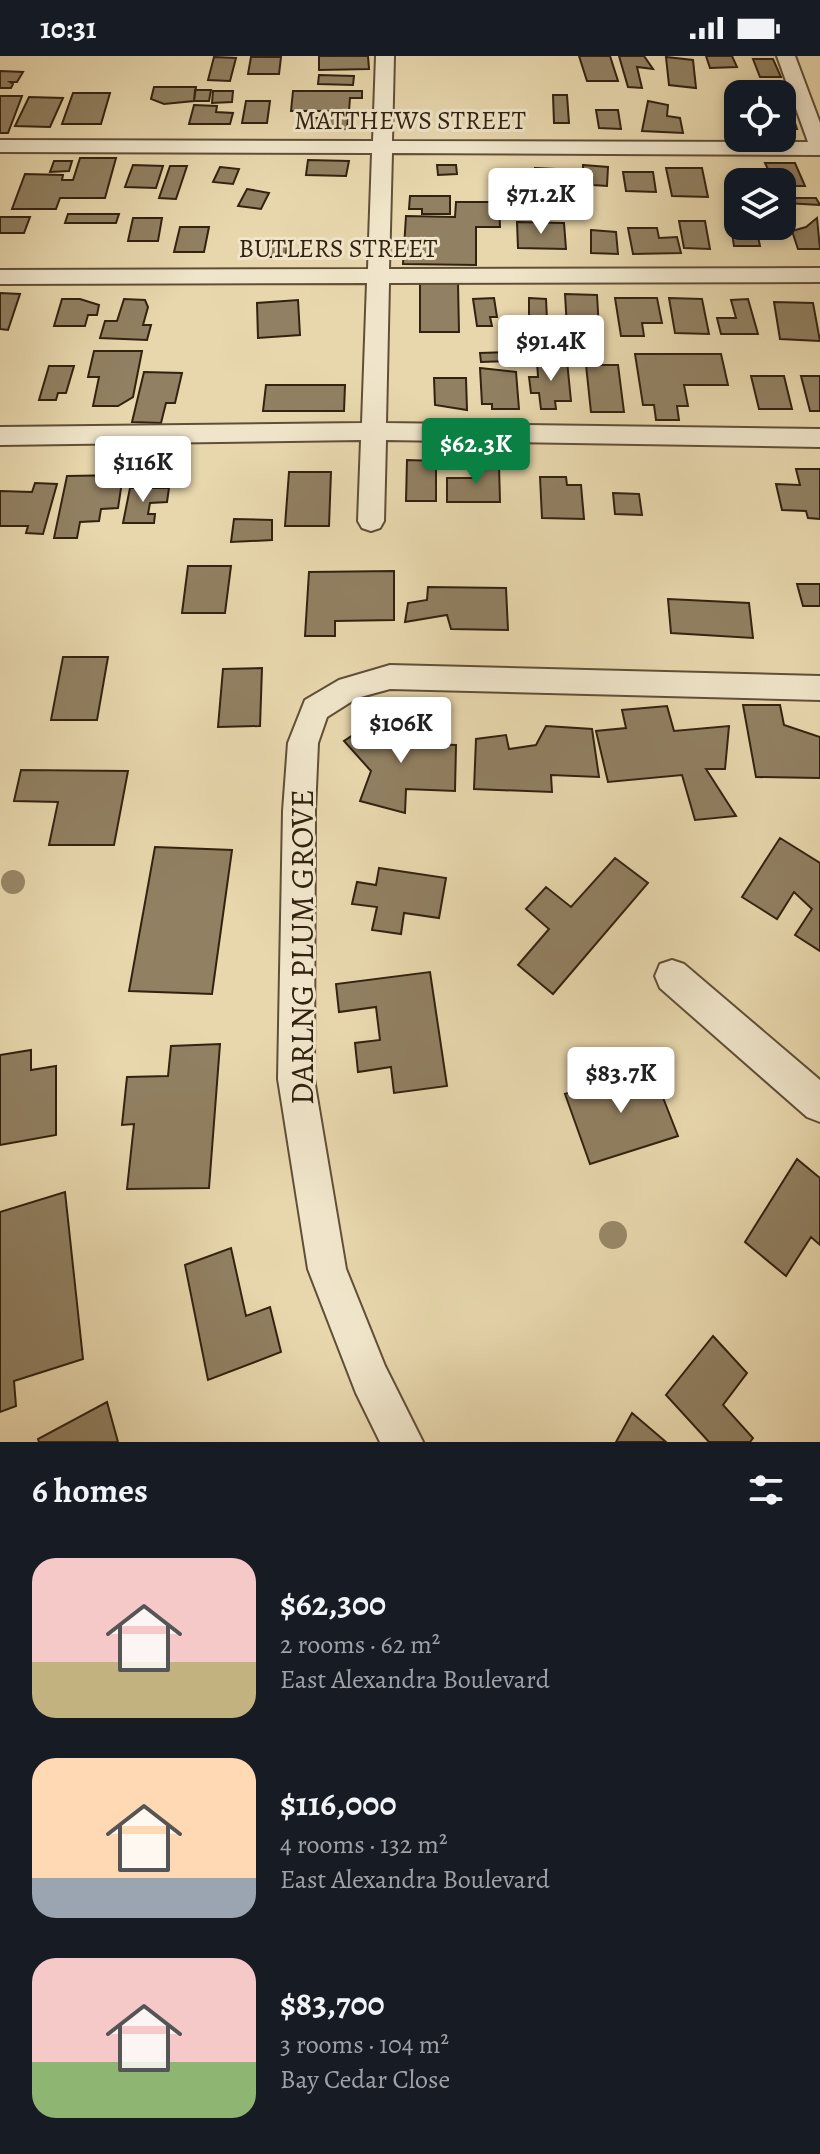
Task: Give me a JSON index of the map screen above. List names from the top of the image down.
{
  "streets": {
    "street": ["MATTHEWS STREET", "BUTLERS STREET", "DARLNG PLUM GROVE"]
  },
  "page": {
    "status": "10:31",
    "price": [
      "$71.2K",
      "$91.4K",
      "$62.3K",
      "$116K",
      "$106K",
      "$83.7K"
    ],
    "heading": "6 homes",
    "list": [
      {
        "name": "$62,300",
        "note": "2 rooms · 62 m² · East Alexandra Boulevard"
      },
      {
        "name": "$116,000",
        "note": "4 rooms · 132 m² · East Alexandra Boulevard"
      },
      {
        "name": "$83,700",
        "note": "3 rooms · 104 m² · Bay Cedar Close"
      }
    ]
  }
}
